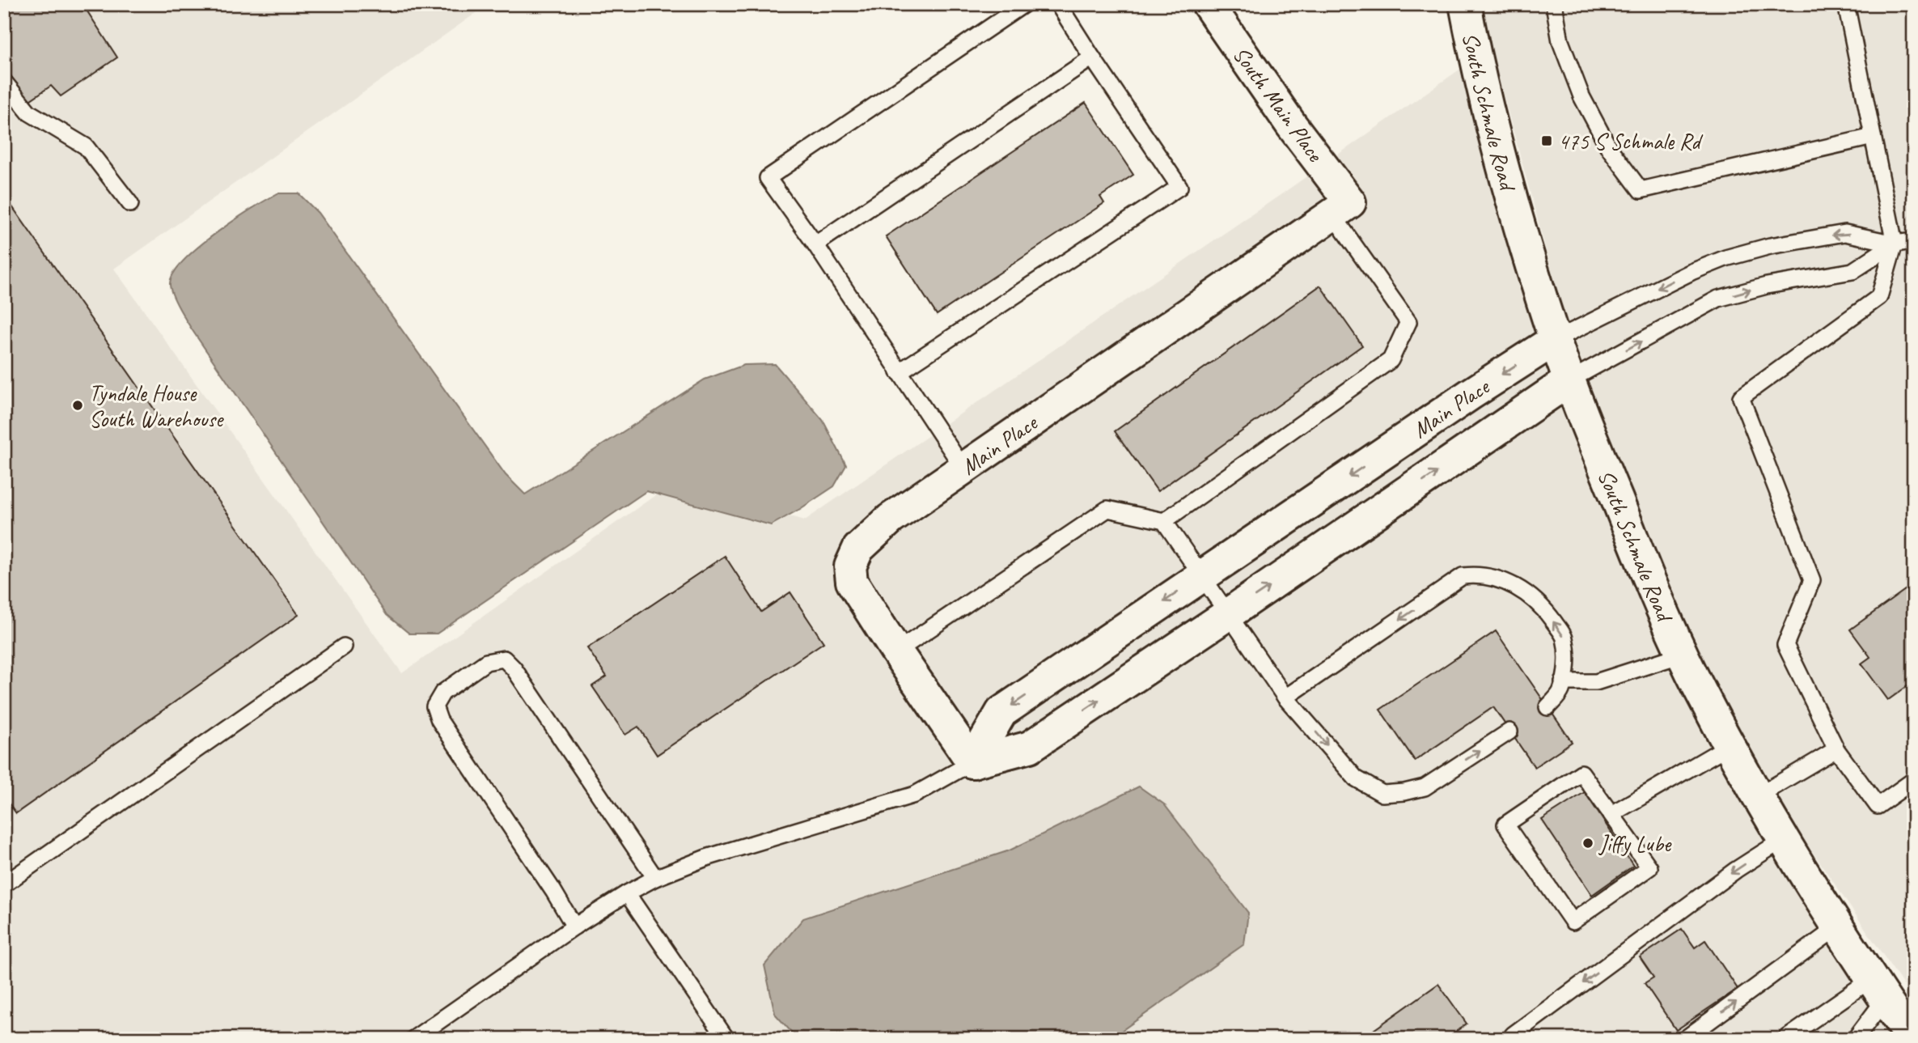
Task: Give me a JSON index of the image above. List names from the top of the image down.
{
  "streets": {
    "street": ["South Main Place", "South Schmale Road", "Main Place"]
  },
  "crossings": [
    ["South Main Place", "Main Place"],
    ["South Schmale Road", "Main Place"]
  ],
  "places": {
    "transit": ["475 S Schmale Rd"],
    "other": ["Tyndale House South Warehouse", "Jiffy Lube"]
  }
}
